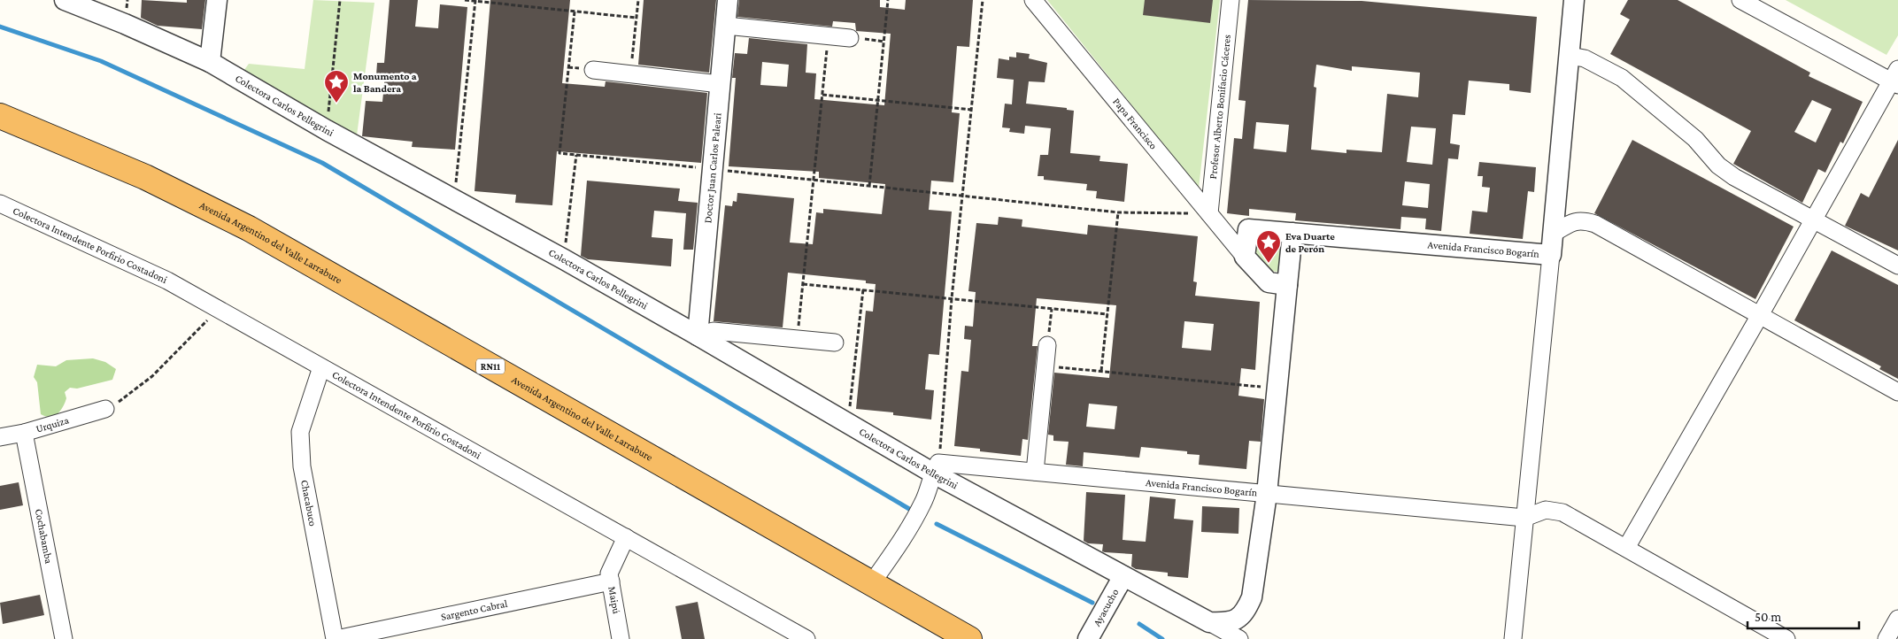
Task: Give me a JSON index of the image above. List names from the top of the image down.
{
  "streets": {
    "highway": ["Avenida Argentino del Valle Larrabure", "RN11"],
    "street": [
      "Colectora Carlos Pellegrini",
      "Profesor Alberto Bonifacio Cáceres",
      "Papa Francisco",
      "Doctor Juan Carlos Paleari",
      "Colectora Intendente Porfirio Costadoni",
      "Avenida Francisco Bogarín",
      "Urquiza",
      "Chacabuco",
      "Cochabamba",
      "Maipú",
      "Ayacucho",
      "Sargento Cabral"
    ]
  },
  "crossings": [
    ["Colectora Carlos Pellegrini", "Doctor Juan Carlos Paleari"],
    ["Colectora Carlos Pellegrini", "Avenida Francisco Bogarín"],
    ["Colectora Carlos Pellegrini", "Ayacucho"],
    ["Profesor Alberto Bonifacio Cáceres", "Papa Francisco"],
    ["Colectora Intendente Porfirio Costadoni", "Chacabuco"],
    ["Colectora Intendente Porfirio Costadoni", "Maipú"],
    ["Urquiza", "Cochabamba"],
    ["Chacabuco", "Sargento Cabral"],
    ["Maipú", "Sargento Cabral"]
  ],
  "places": {
    "place": ["Monumento a la Bandera", "Eva Duarte de Perón"]
  },
  "scale_bar": "50 m"
}
